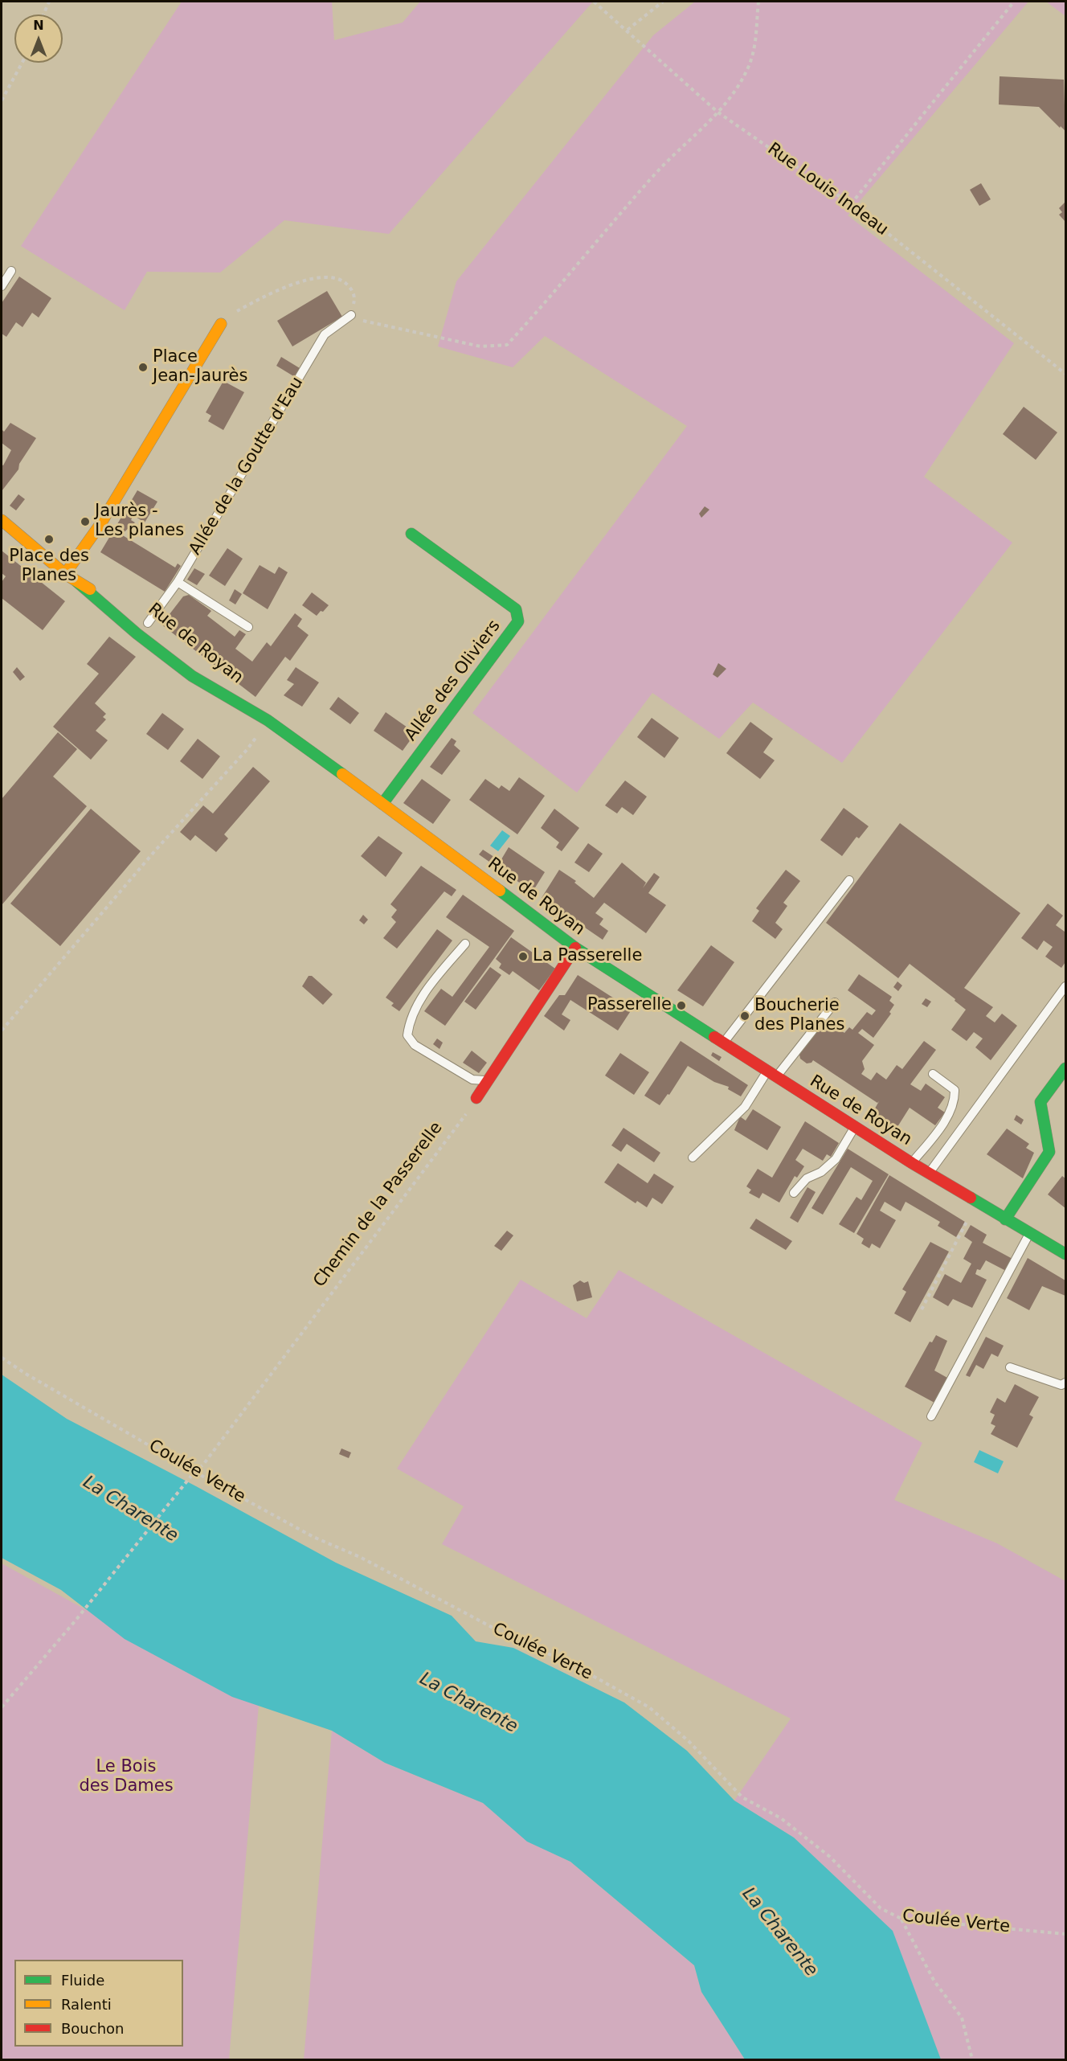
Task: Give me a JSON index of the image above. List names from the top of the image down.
{
  "streets": {
    "main road": ["Rue de Royan", "Allée des Oliviers"],
    "lane": ["Allée de la Goutte d'Eau"],
    "path": ["Rue Louis Indeau", "Chemin de la Passerelle", "Coulée Verte"]
  },
  "crossings": [
    ["Allée de la Goutte d'Eau", "Rue de Royan"],
    ["Rue de Royan", "Allée des Oliviers"],
    ["Chemin de la Passerelle", "Coulée Verte"]
  ],
  "water": ["La Charente"],
  "parks": ["Le Bois des Dames"],
  "places": [
    "Place Jean-Jaurès",
    "Jaurès - Les planes",
    "Place des Planes",
    "La Passerelle",
    "Passerelle",
    "Boucherie des Planes"
  ],
  "legend": ["Fluide", "Ralenti", "Bouchon"],
  "north": "top"
}
